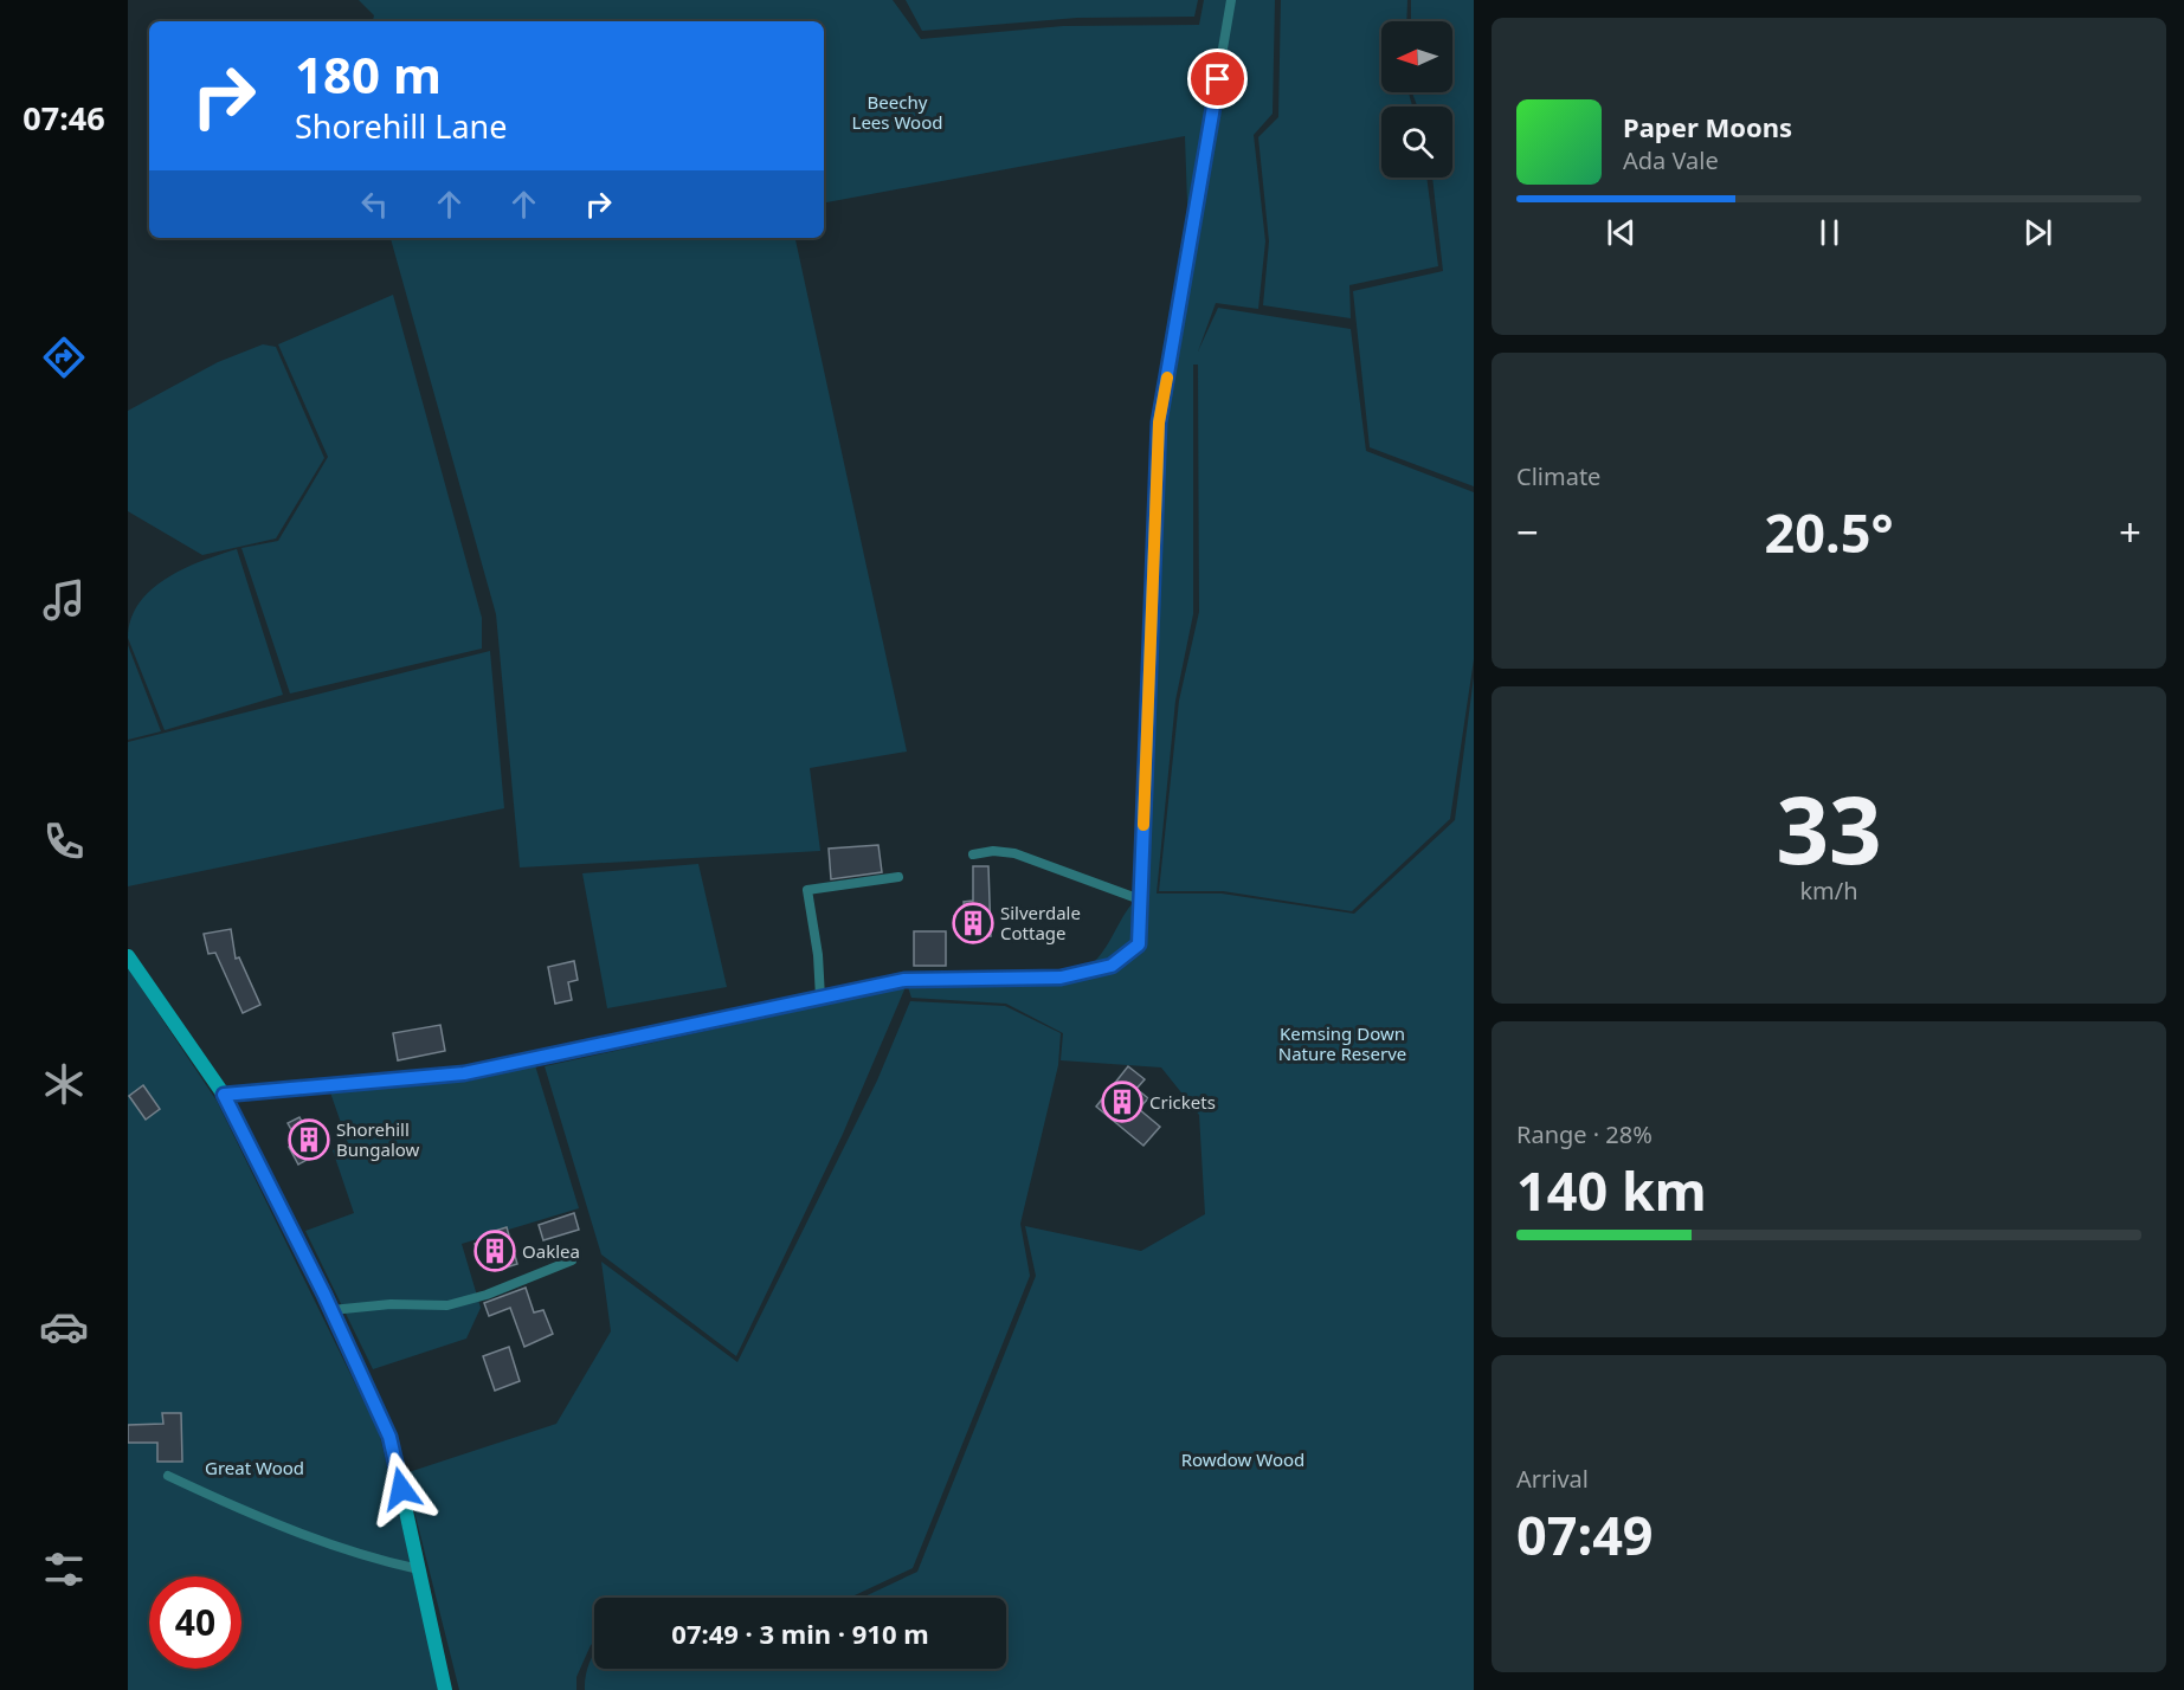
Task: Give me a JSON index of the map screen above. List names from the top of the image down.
{
  "parks": [
    "Beechy Lees Wood",
    "Kemsing Down Nature Reserve",
    "Rowdow Wood",
    "Great Wood"
  ],
  "places": {
    "building": [
      "Silverdale Cottage",
      "Crickets",
      "Shorehill Bungalow",
      "Oaklea"
    ]
  },
  "north": "left",
  "page": {
    "tabs": "07:46",
    "turn": ["180 m", "Shorehill Lane"],
    "song": ["Paper Moons", "Ada Vale"],
    "tile": [
      "Climate",
      ["33", "km/h"],
      ["Range · 28%", "140 km"],
      ["Arrival", "07:49"]
    ],
    "heat": ["−", "20.5°", "+"],
    "limit": "40",
    "trip": "07:49 · 3 min · 910 m"
  }
}
